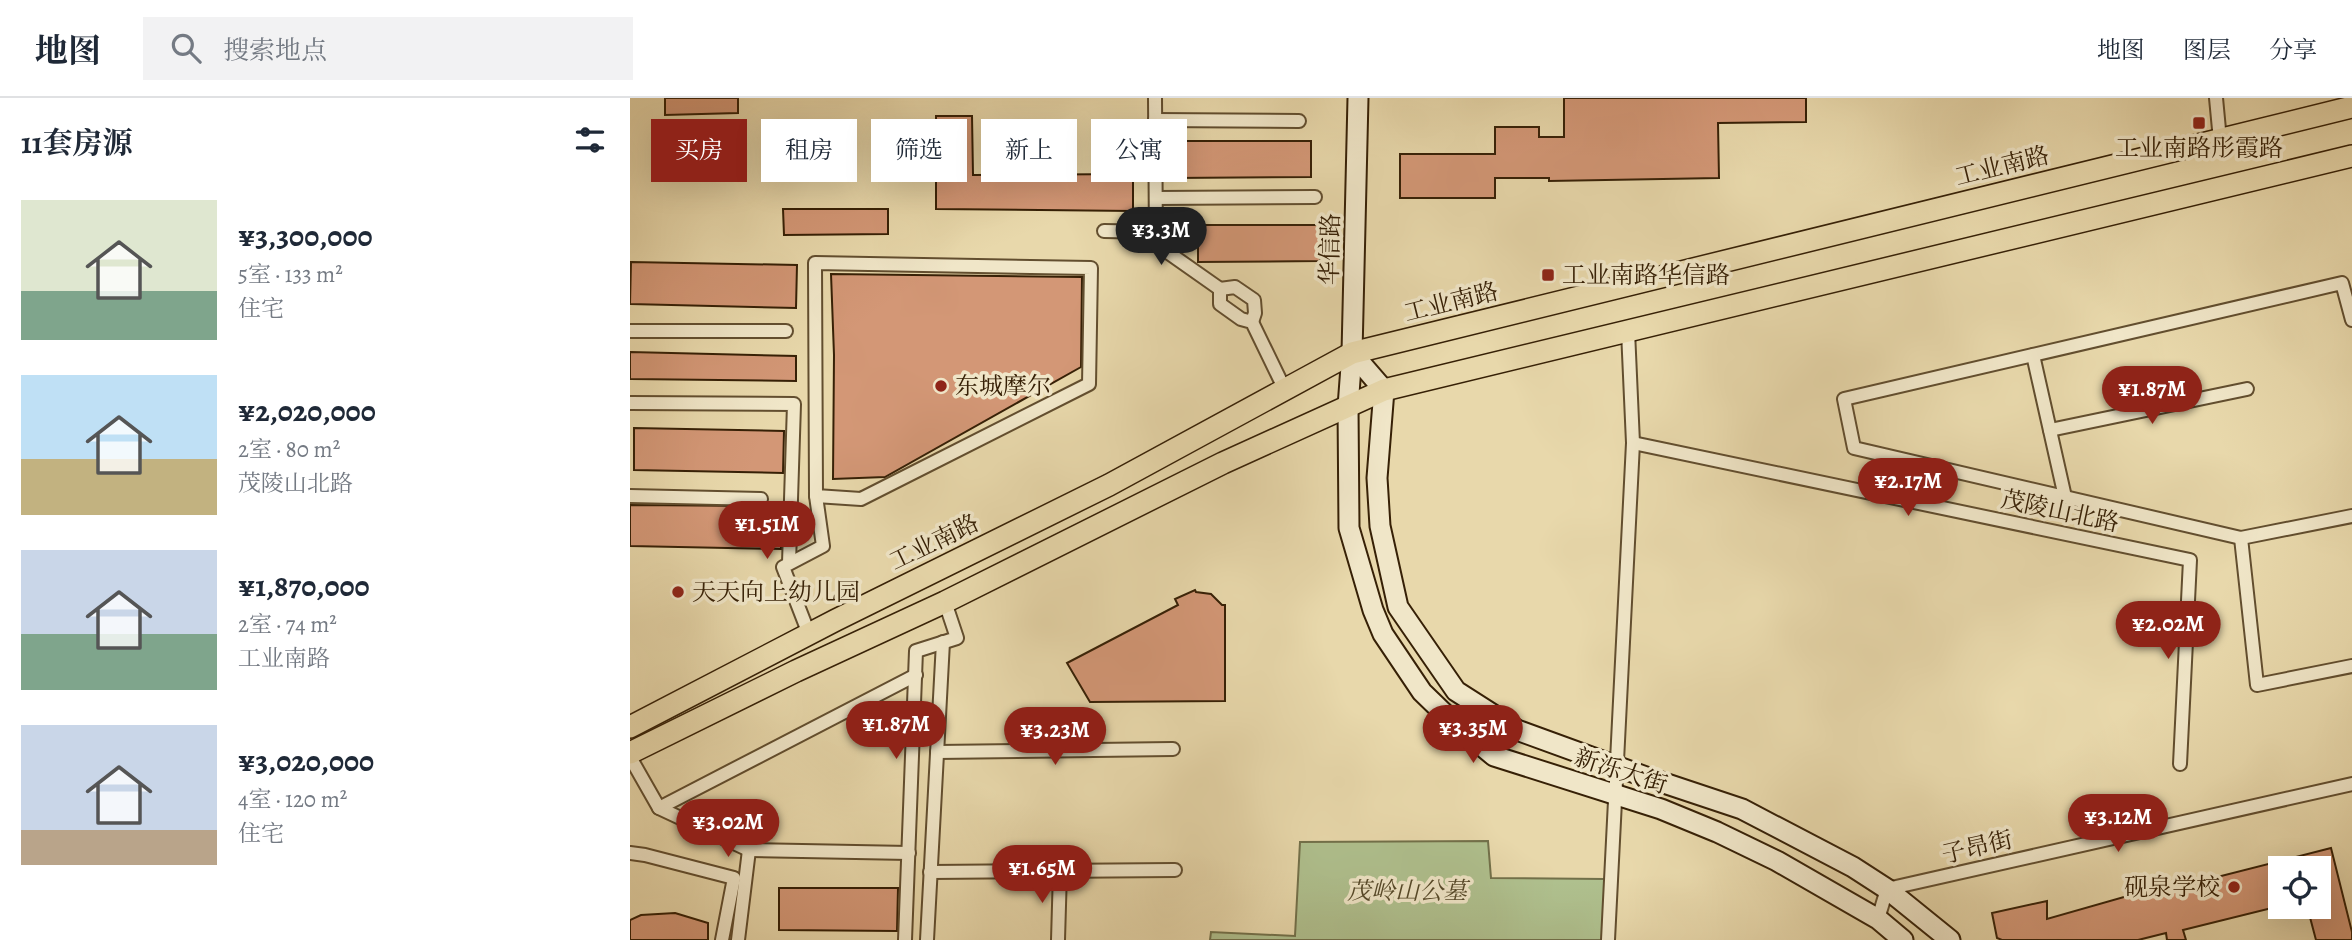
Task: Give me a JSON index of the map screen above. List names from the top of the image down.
{
  "streets": {
    "main road": ["工业南路", "华信路", "新泺大街"],
    "street": ["茂陵山北路", "子昂街"]
  },
  "crossings": [
    ["工业南路", "华信路"],
    ["工业南路", "新泺大街"],
    ["华信路", "新泺大街"],
    ["新泺大街", "子昂街"]
  ],
  "parks": ["茂岭山公墓"],
  "places": {
    "transit": ["工业南路彤霞路", "工业南路华信路"],
    "other": ["东城摩尔", "天天向上幼儿园", "砚泉学校"]
  },
  "page": {
    "header": "地图",
    "search": "搜索地点",
    "nav": ["地图", "图层", "分享"],
    "heading": "11套房源",
    "chip": [
      "买房",
      "租房",
      "筛选",
      "新上",
      "公寓"
    ],
    "list": [
      {
        "name": "¥3,300,000",
        "note": "5室 · 133 m² · 住宅"
      },
      {
        "name": "¥2,020,000",
        "note": "2室 · 80 m² · 茂陵山北路"
      },
      {
        "name": "¥1,870,000",
        "note": "2室 · 74 m² · 工业南路"
      },
      {
        "name": "¥3,020,000",
        "note": "4室 · 120 m² · 住宅"
      }
    ],
    "price": [
      "¥3.3M",
      "¥1.87M",
      "¥2.17M",
      "¥1.51M",
      "¥2.02M",
      "¥1.87M",
      "¥3.35M",
      "¥3.23M",
      "¥3.12M",
      "¥3.02M",
      "¥1.65M"
    ]
  }
}
